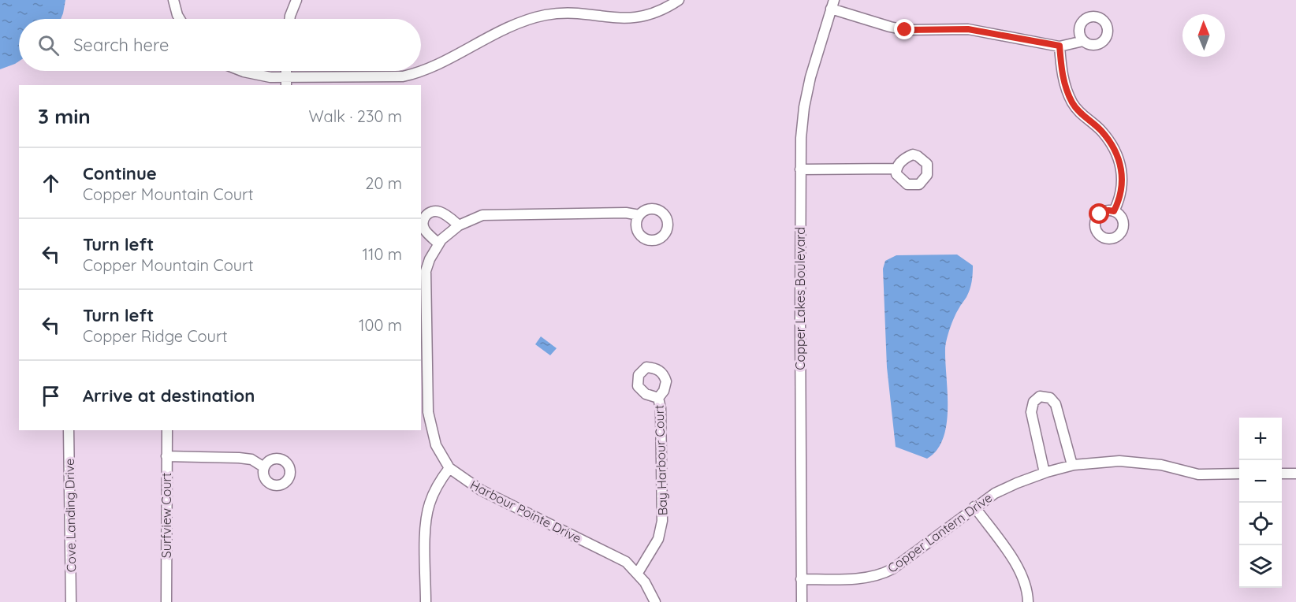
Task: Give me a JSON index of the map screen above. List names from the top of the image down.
{
  "streets": {
    "street": [
      "Copper Lakes Boulevard",
      "Bay Harbour Court",
      "Harbour Pointe Drive",
      "Cove Landing Drive",
      "Surfview Court",
      "Copper Lantern Drive"
    ]
  },
  "crossings": [
    ["Copper Lakes Boulevard", "Copper Lantern Drive"],
    ["Bay Harbour Court", "Harbour Pointe Drive"]
  ],
  "north": "top",
  "page": {
    "search": "Search here",
    "heading": ["3 min", "Walk · 230 m"],
    "list": [
      ["Continue", "Copper Mountain Court", "20 m"],
      ["Turn left", "Copper Mountain Court", "110 m"],
      ["Turn left", "Copper Ridge Court", "100 m"],
      "Arrive at destination"
    ],
    "map_buttons": ["+", "−"]
  }
}
